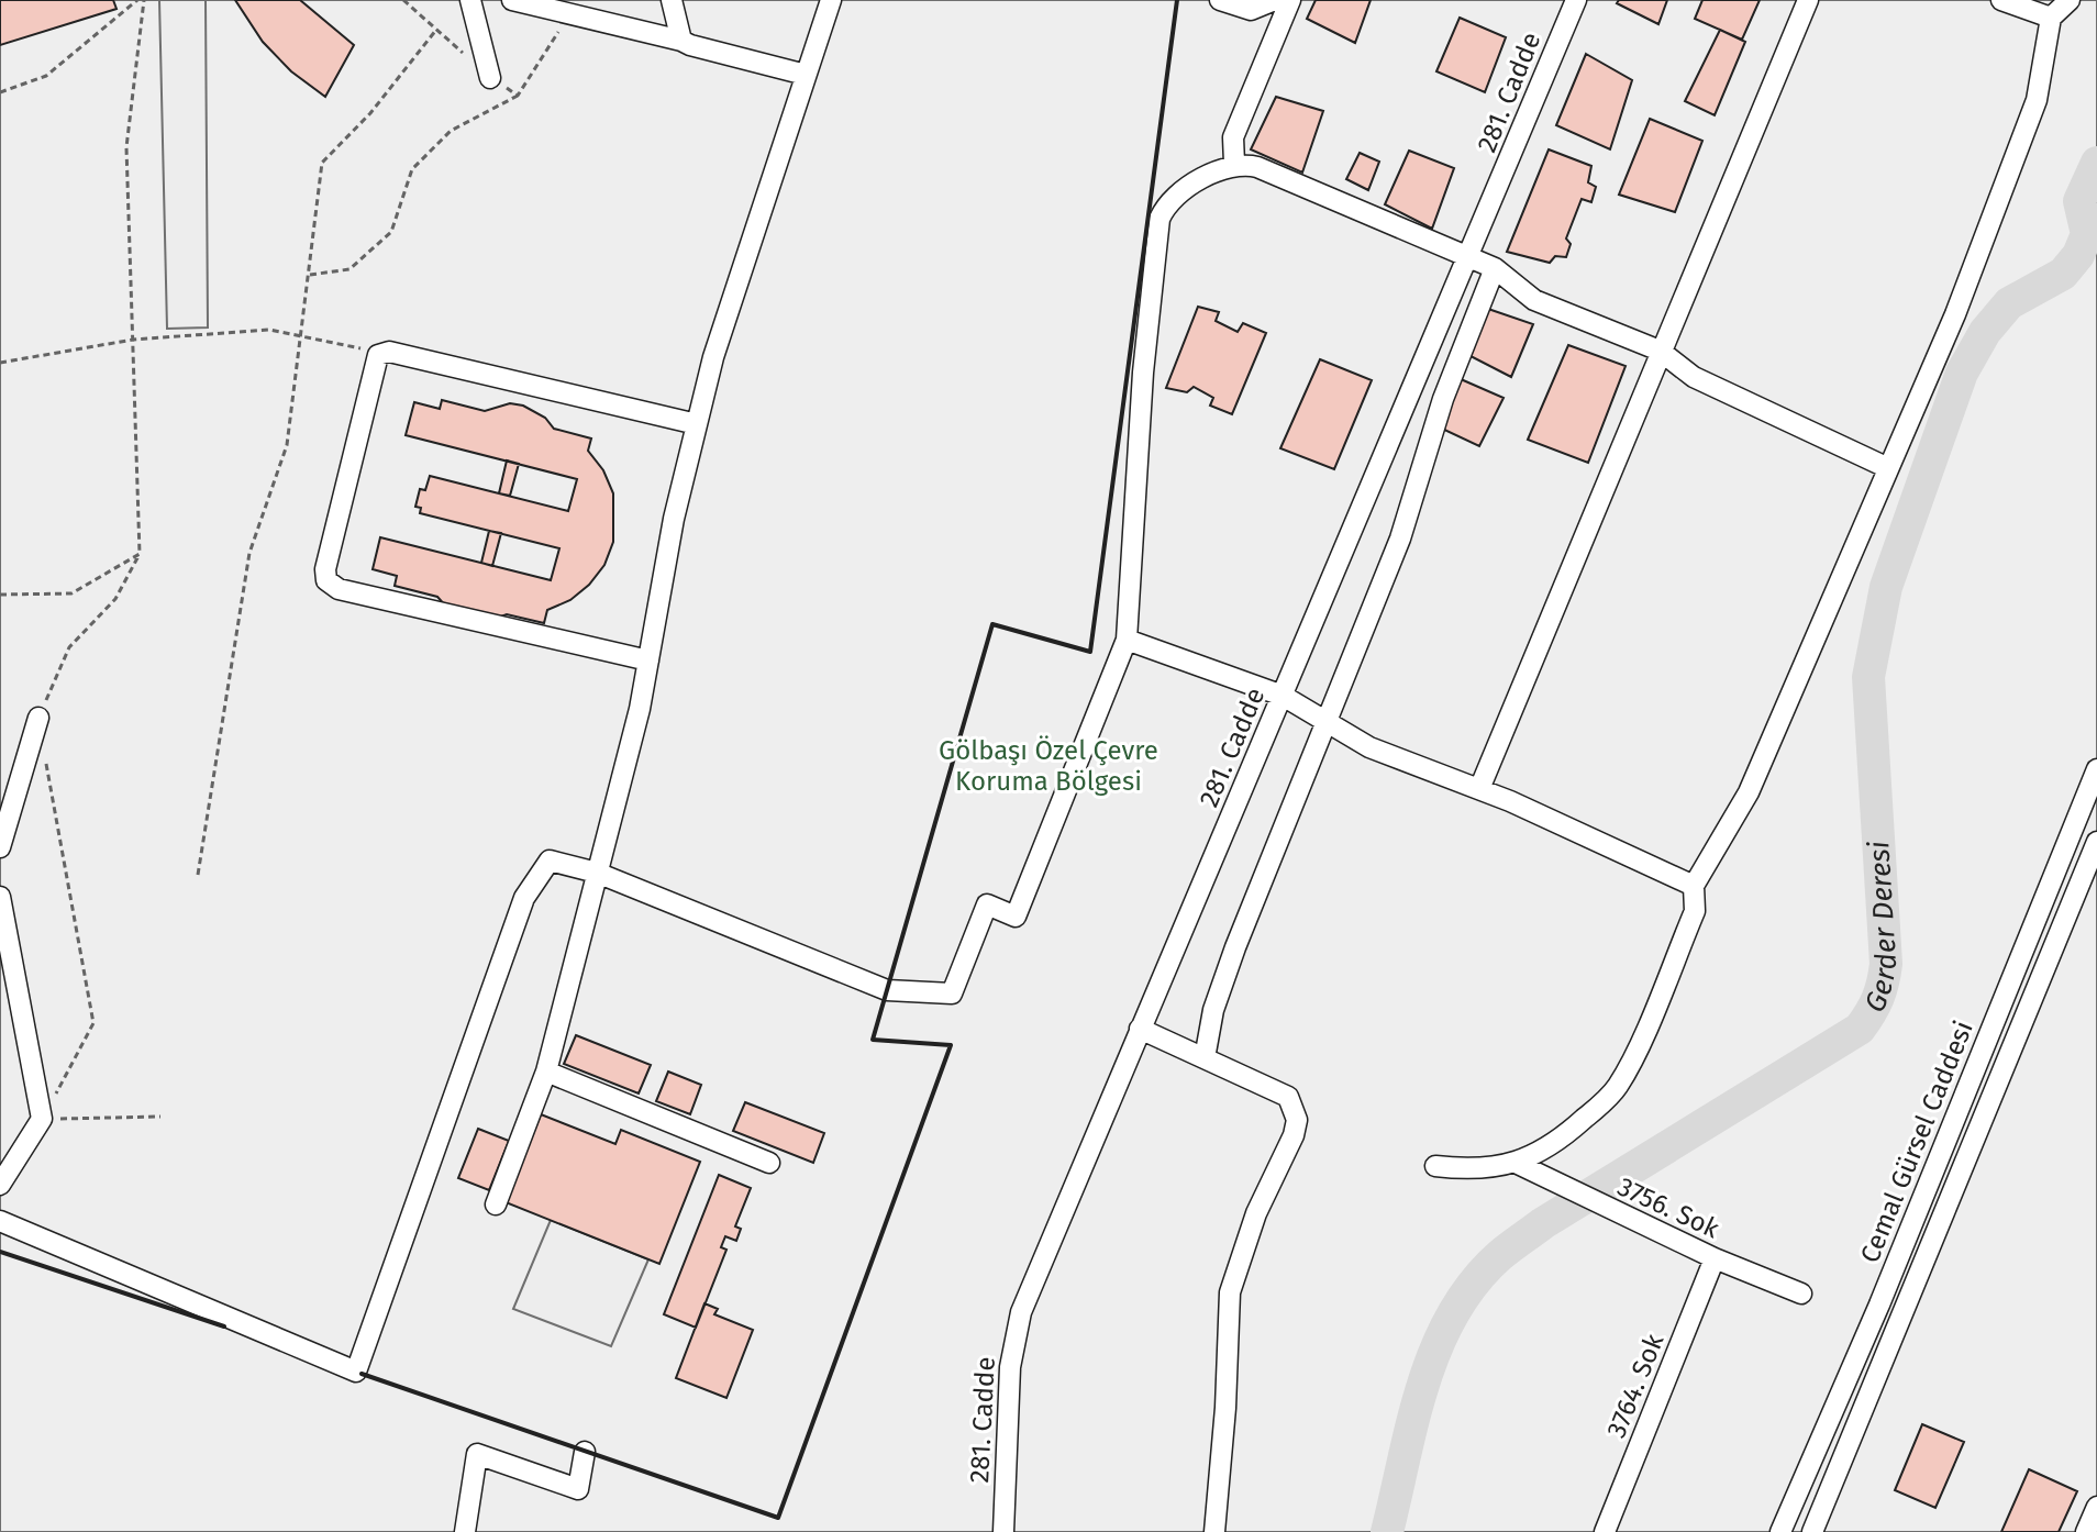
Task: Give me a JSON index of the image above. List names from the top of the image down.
{
  "streets": {
    "street": [
      "281. Cadde",
      "Cemal Gürsel Caddesi",
      "3756. Sok",
      "3764. Sok"
    ]
  },
  "crossings": [
    ["3756. Sok", "3764. Sok"]
  ],
  "water": ["Gerder Deresi"],
  "parks": ["Gölbaşı Özel Çevre Koruma Bölgesi"]
}
